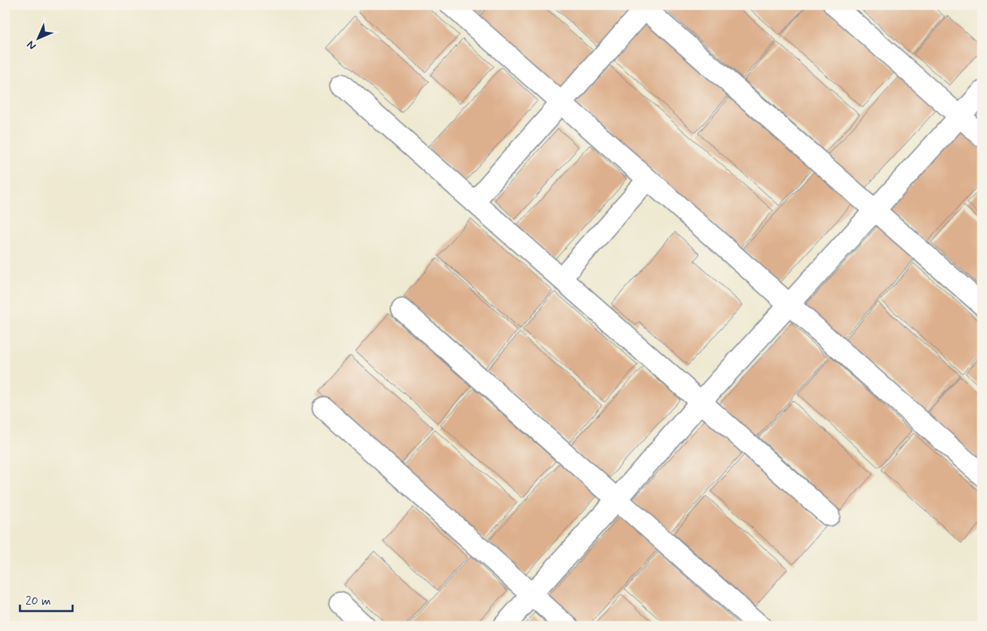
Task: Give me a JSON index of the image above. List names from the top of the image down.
{
  "scale_bar": "20 m",
  "north": "bottom left"
}
